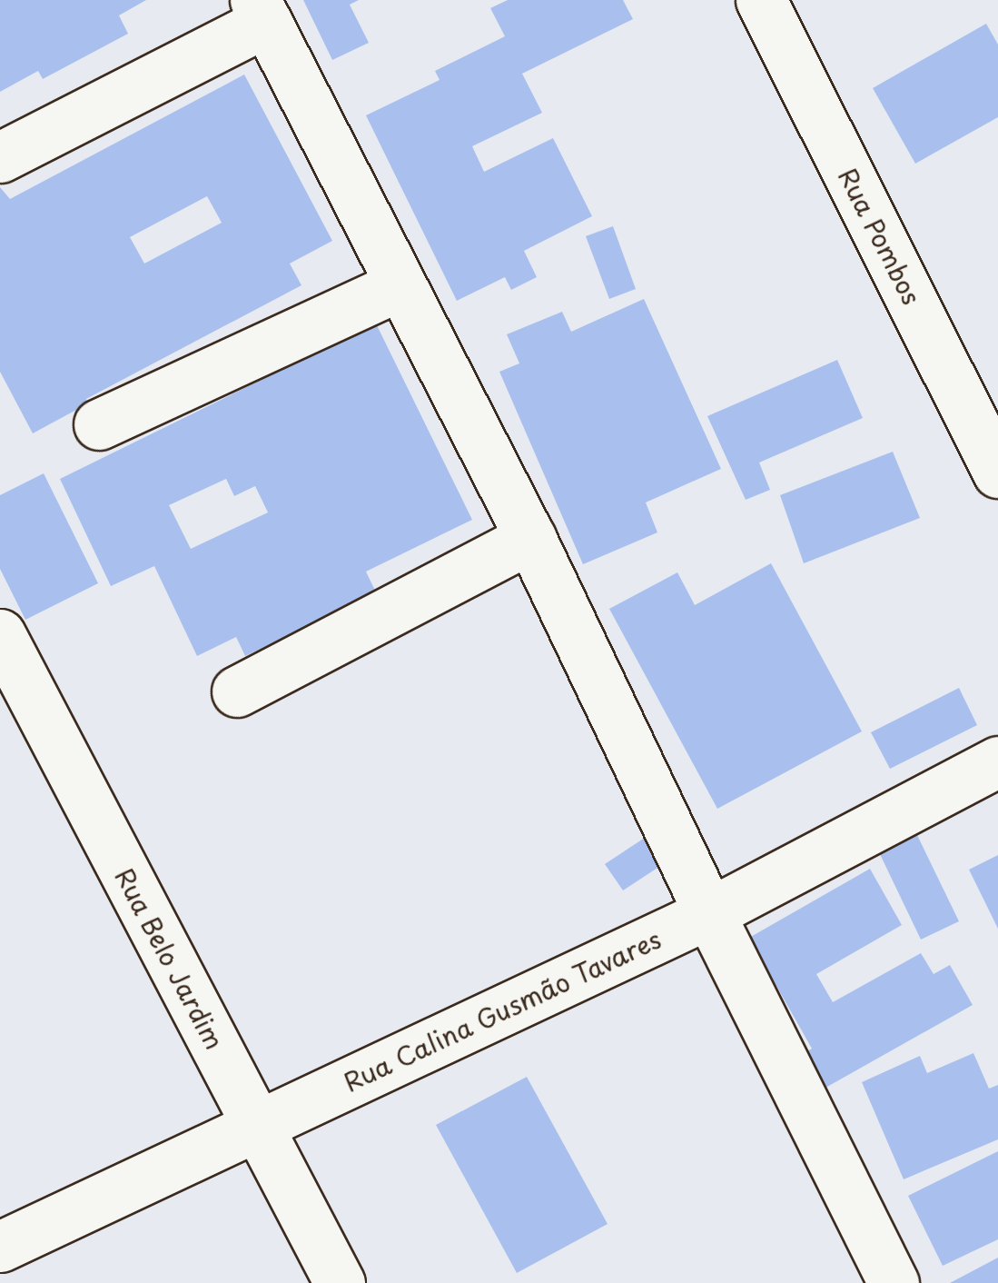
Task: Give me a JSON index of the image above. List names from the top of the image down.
{
  "streets": {
    "street": ["Rua Pombos", "Rua Belo Jardim", "Rua Calina Gusmão Tavares"]
  },
  "crossings": [
    ["Rua Belo Jardim", "Rua Calina Gusmão Tavares"]
  ]
}
